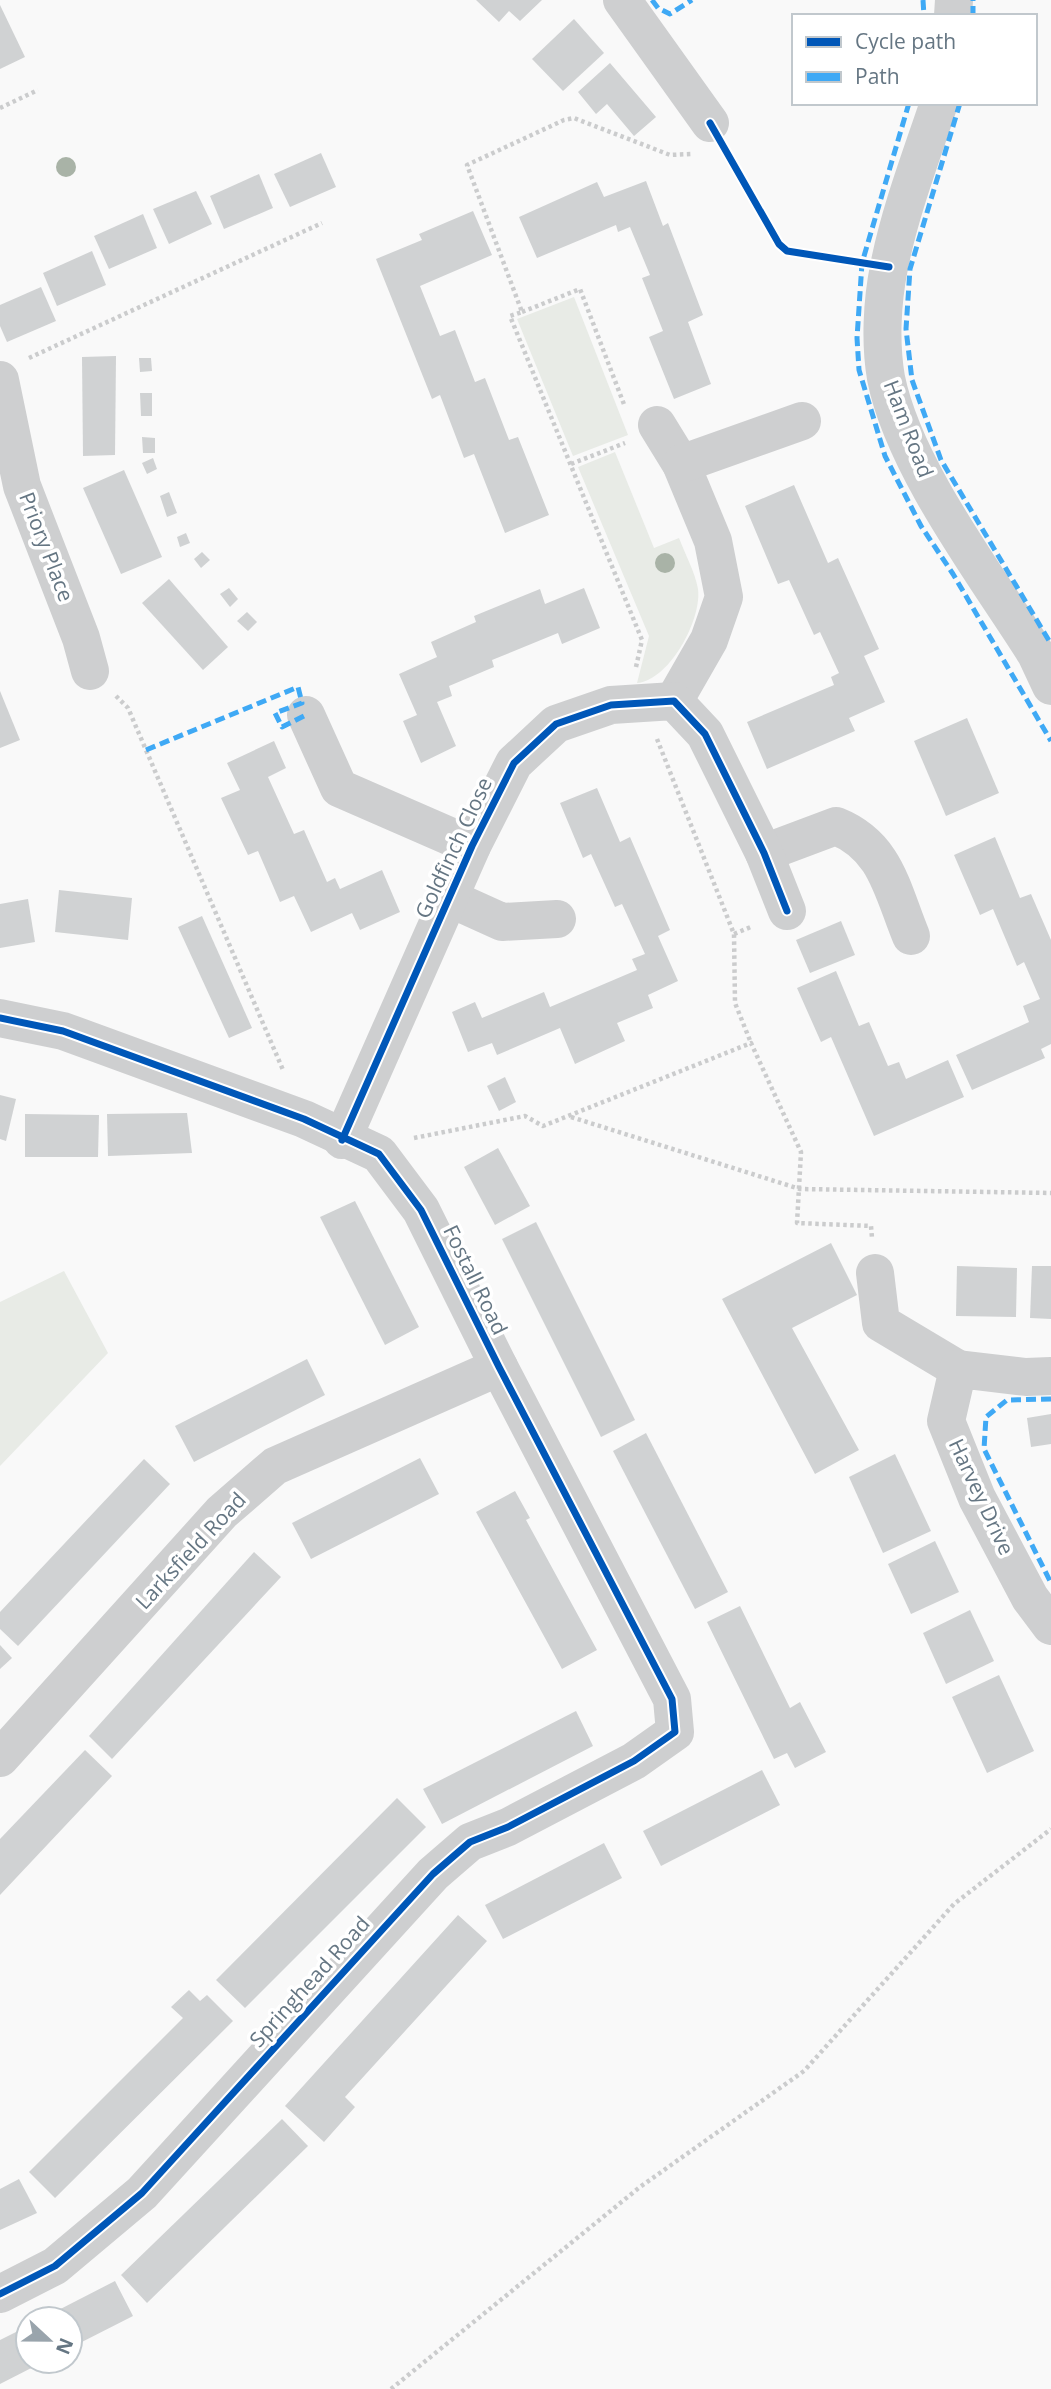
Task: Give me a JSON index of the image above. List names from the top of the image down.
{
  "streets": {
    "street": [
      "Ham Road",
      "Priory Place",
      "Goldfinch Close",
      "Fostall Road",
      "Harvey Drive",
      "Larksfield Road",
      "Springhead Road"
    ]
  },
  "crossings": [
    ["Fostall Road", "Larksfield Road"],
    ["Fostall Road", "Springhead Road"]
  ],
  "legend": ["Cycle path", "Path"],
  "north": "right"
}
